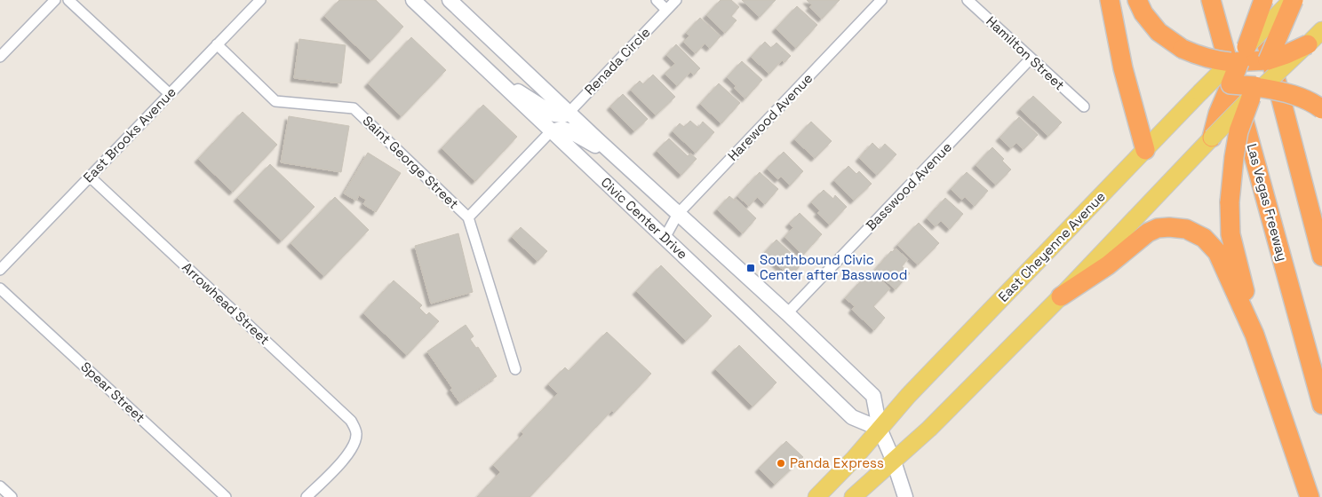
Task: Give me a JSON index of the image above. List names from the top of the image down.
{
  "streets": {
    "highway": ["Las Vegas Freeway"],
    "main road": ["Civic Center Drive", "East Cheyenne Avenue"],
    "street": [
      "Hamilton Street",
      "Renada Circle",
      "Harewood Avenue",
      "East Brooks Avenue",
      "Saint George Street",
      "Basswood Avenue",
      "Arrowhead Street",
      "Spear Street"
    ]
  },
  "crossings": [
    ["Hamilton Street", "Basswood Avenue"],
    ["Renada Circle", "Civic Center Drive"],
    ["Harewood Avenue", "Civic Center Drive"],
    ["East Brooks Avenue", "Saint George Street"],
    ["East Brooks Avenue", "Arrowhead Street"],
    ["Basswood Avenue", "Civic Center Drive"],
    ["Civic Center Drive", "East Cheyenne Avenue"]
  ],
  "places": {
    "transit": ["Southbound Civic Center after Basswood"],
    "other": ["Panda Express"]
  }
}
